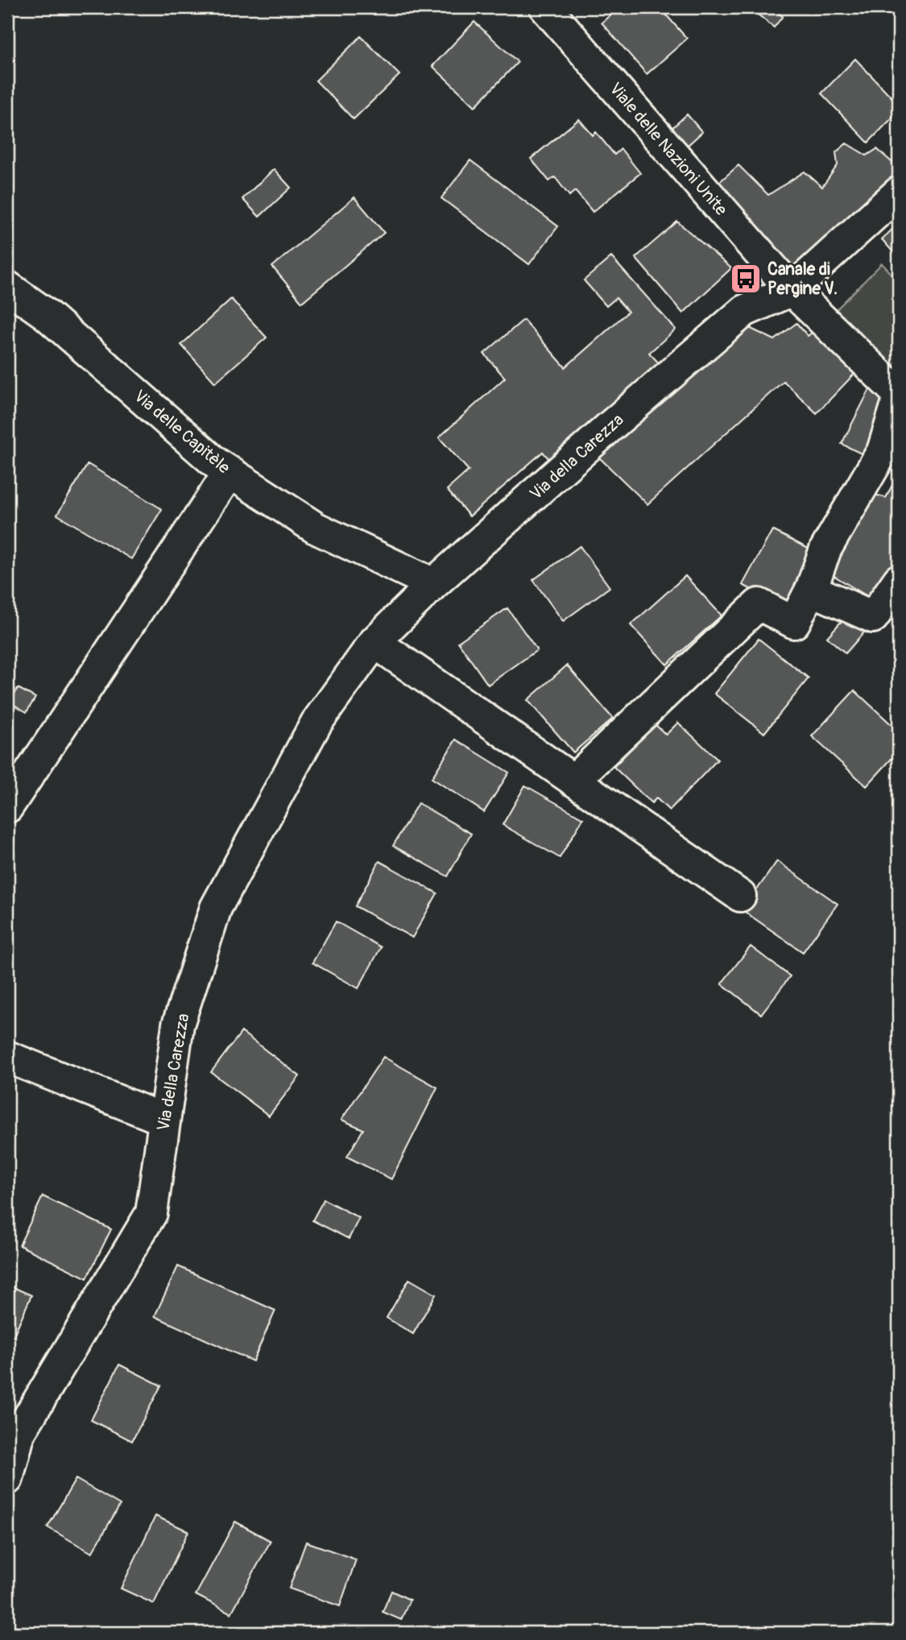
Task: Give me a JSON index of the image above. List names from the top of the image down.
{
  "streets": {
    "street": ["Viale delle Nazioni Unite", "Via delle Capitèle", "Via della Carezza"]
  },
  "crossings": [
    ["Viale delle Nazioni Unite", "Via della Carezza"],
    ["Via delle Capitèle", "Via della Carezza"]
  ],
  "places": {
    "bus stop": ["Canale di Pergine V."]
  }
}
